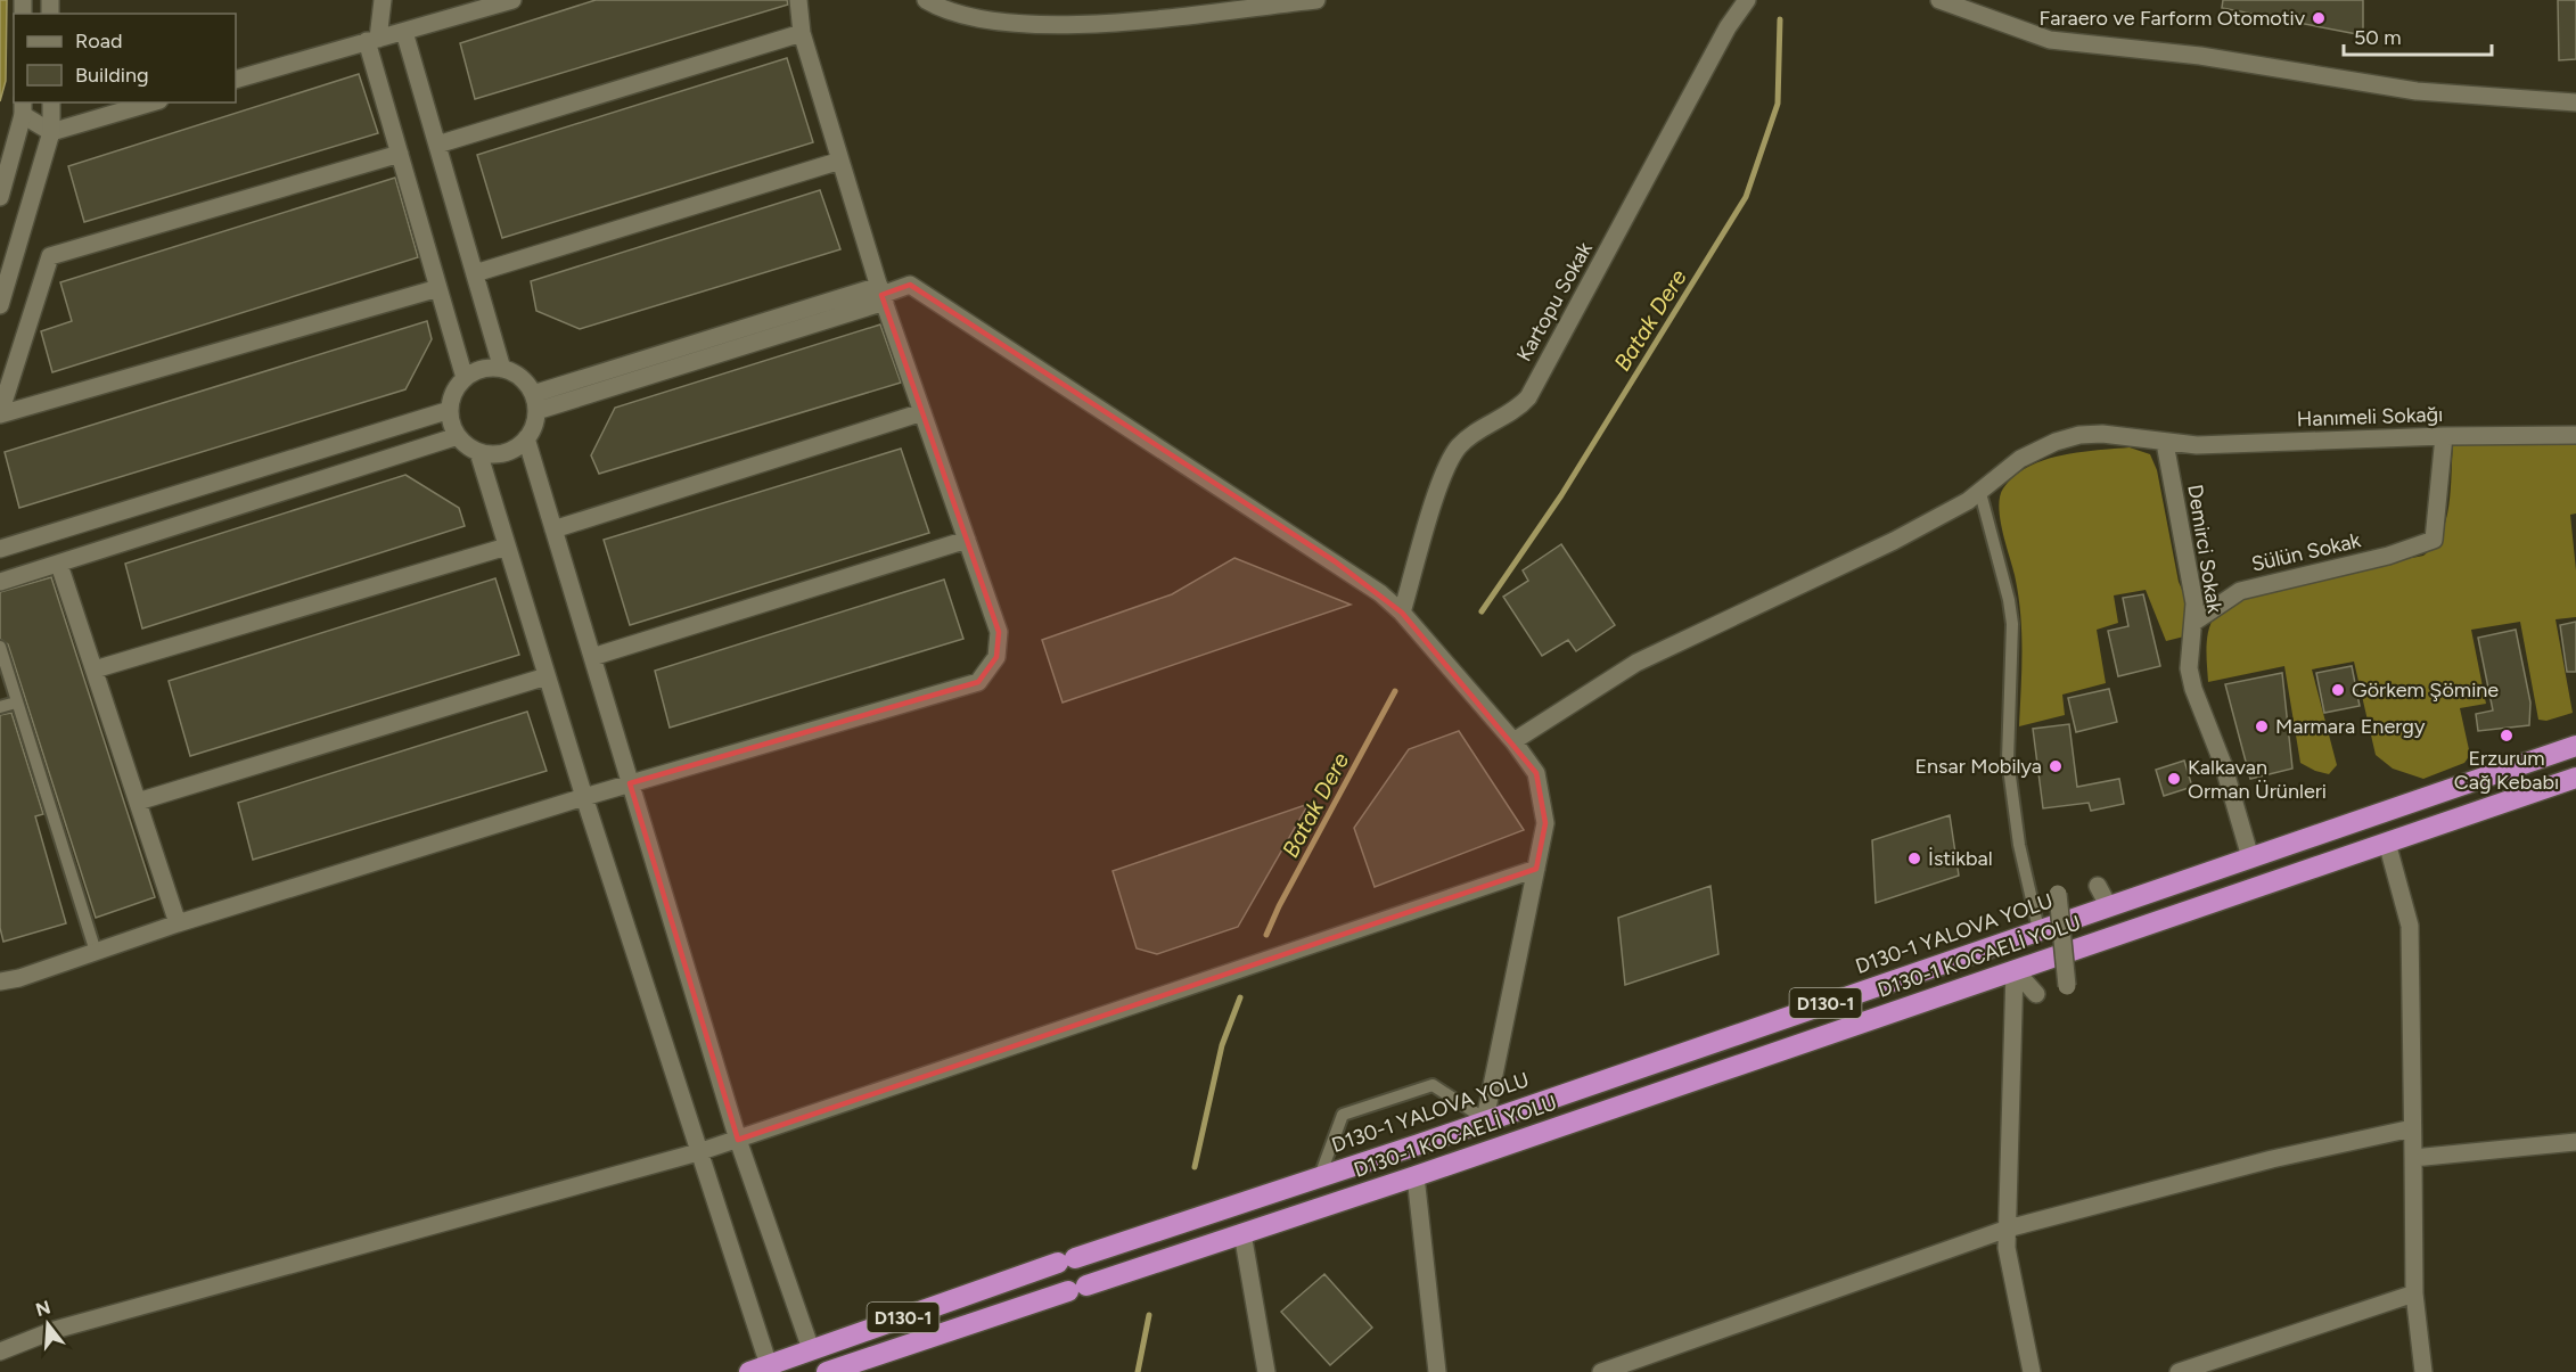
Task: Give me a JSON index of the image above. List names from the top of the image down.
{
  "streets": {
    "highway": ["D130-1 YALOVA YOLU", "D130-1 KOCAELİ YOLU", "D130-1"],
    "street": [
      "Kartopu Sokak",
      "Hanımeli Sokağı",
      "Demirci Sokak",
      "Sülün Sokak"
    ]
  },
  "crossings": [
    ["Hanımeli Sokağı", "Demirci Sokak"],
    ["Hanımeli Sokağı", "Sülün Sokak"],
    ["Demirci Sokak", "Sülün Sokak"],
    ["Demirci Sokak", "D130-1 YALOVA YOLU"]
  ],
  "water": ["Batak Dere"],
  "places": [
    "Faraero ve Farform Otomotiv",
    "Görkem Şömine",
    "Marmara Energy",
    "Erzurum Cağ Kebabı",
    "Ensar Mobilya",
    "Kalkavan Orman Ürünleri",
    "İstikbal"
  ],
  "legend": ["Road", "Building"],
  "scale_bar": "50 m",
  "north": "top"
}
